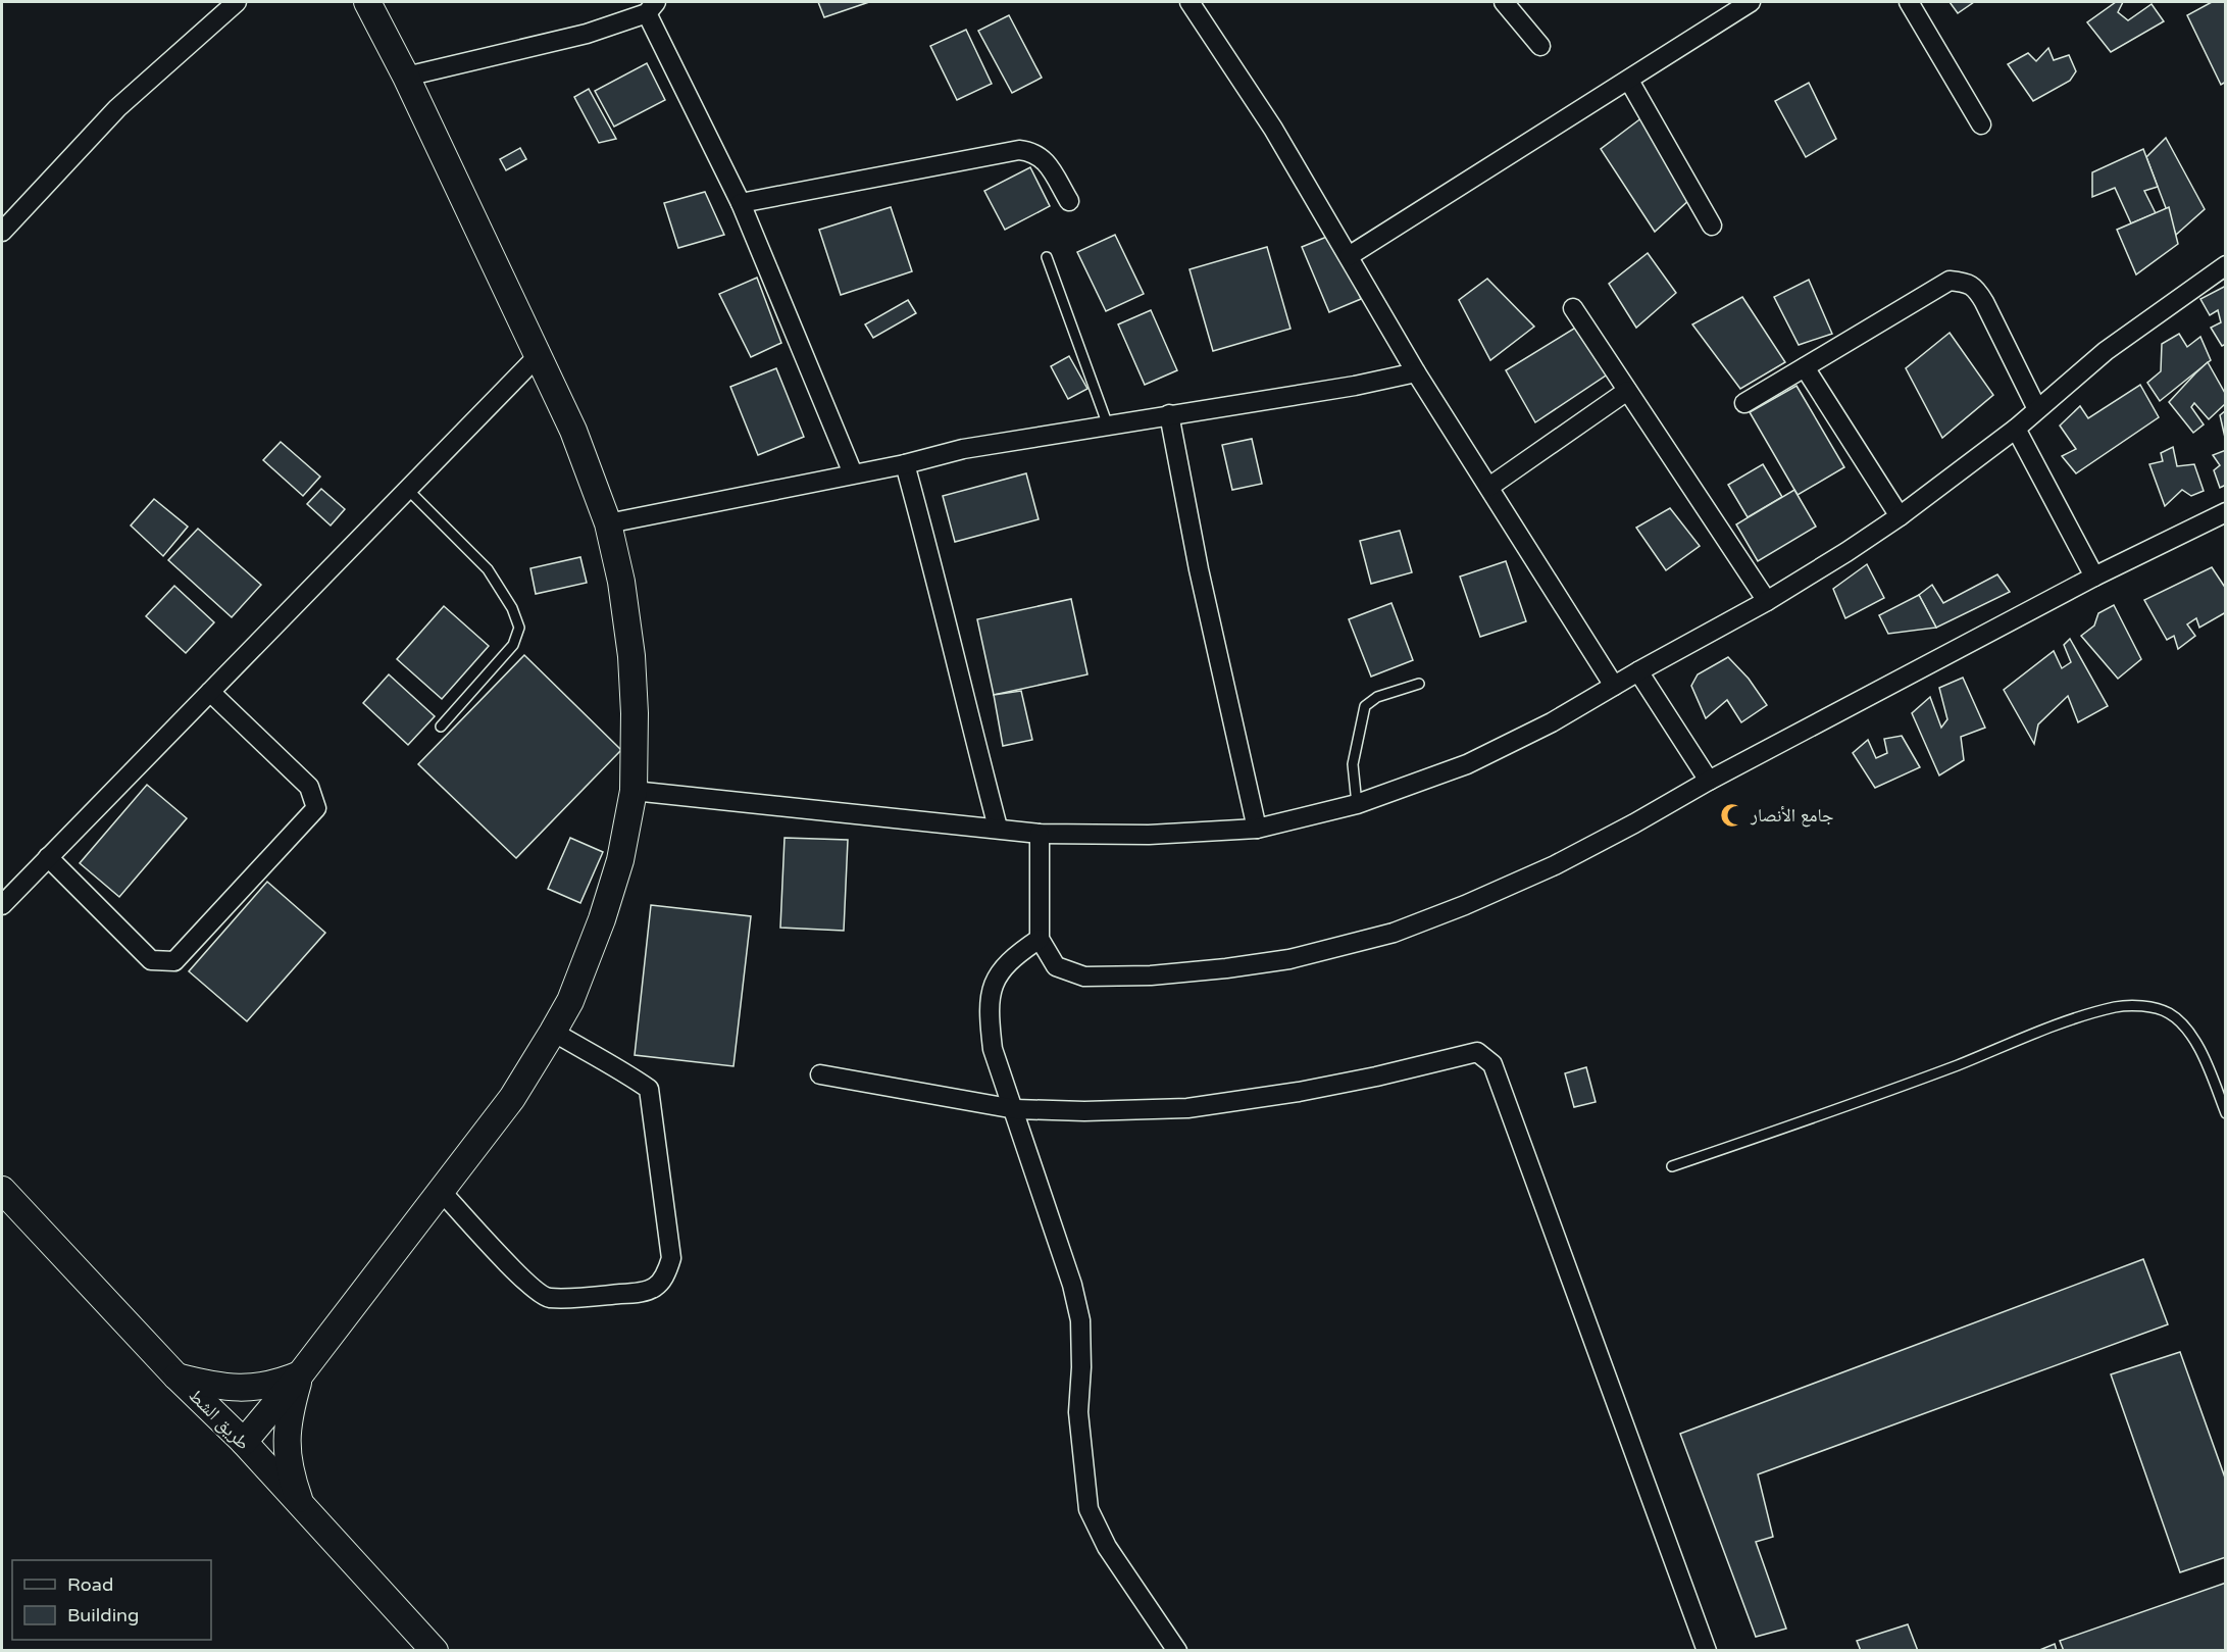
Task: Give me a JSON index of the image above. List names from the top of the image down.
{
  "streets": {
    "street": ["طريق الشط"]
  },
  "places": {
    "mosque": ["جامع الأنصار"]
  },
  "legend": ["Road", "Building"]
}
